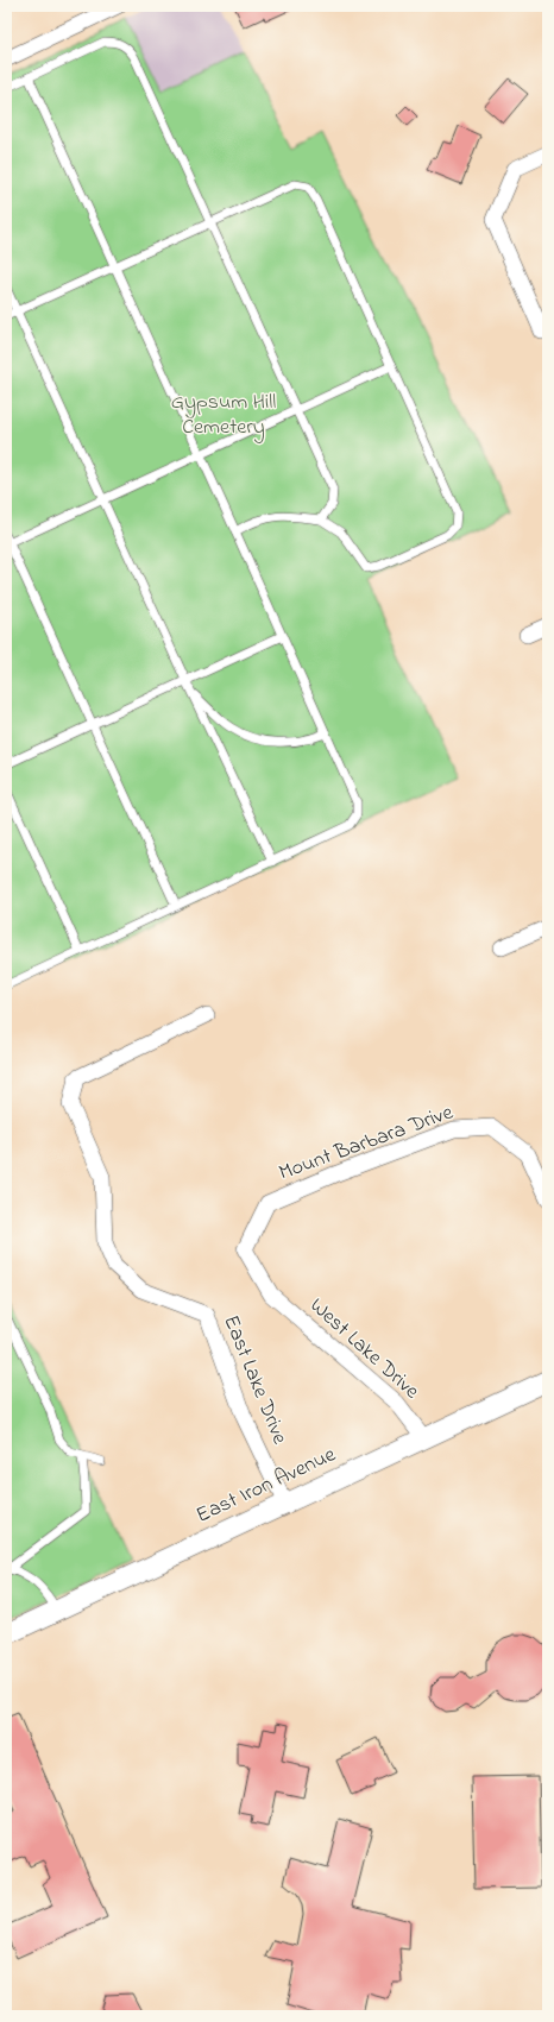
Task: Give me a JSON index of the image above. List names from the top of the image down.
{
  "streets": {
    "street": [
      "Mount Barbara Drive",
      "West Lake Drive",
      "East Lake Drive",
      "East Iron Avenue"
    ]
  },
  "crossings": [
    ["Mount Barbara Drive", "West Lake Drive"],
    ["West Lake Drive", "East Iron Avenue"],
    ["East Lake Drive", "East Iron Avenue"]
  ],
  "parks": ["Gypsum Hill Cemetery"]
}
